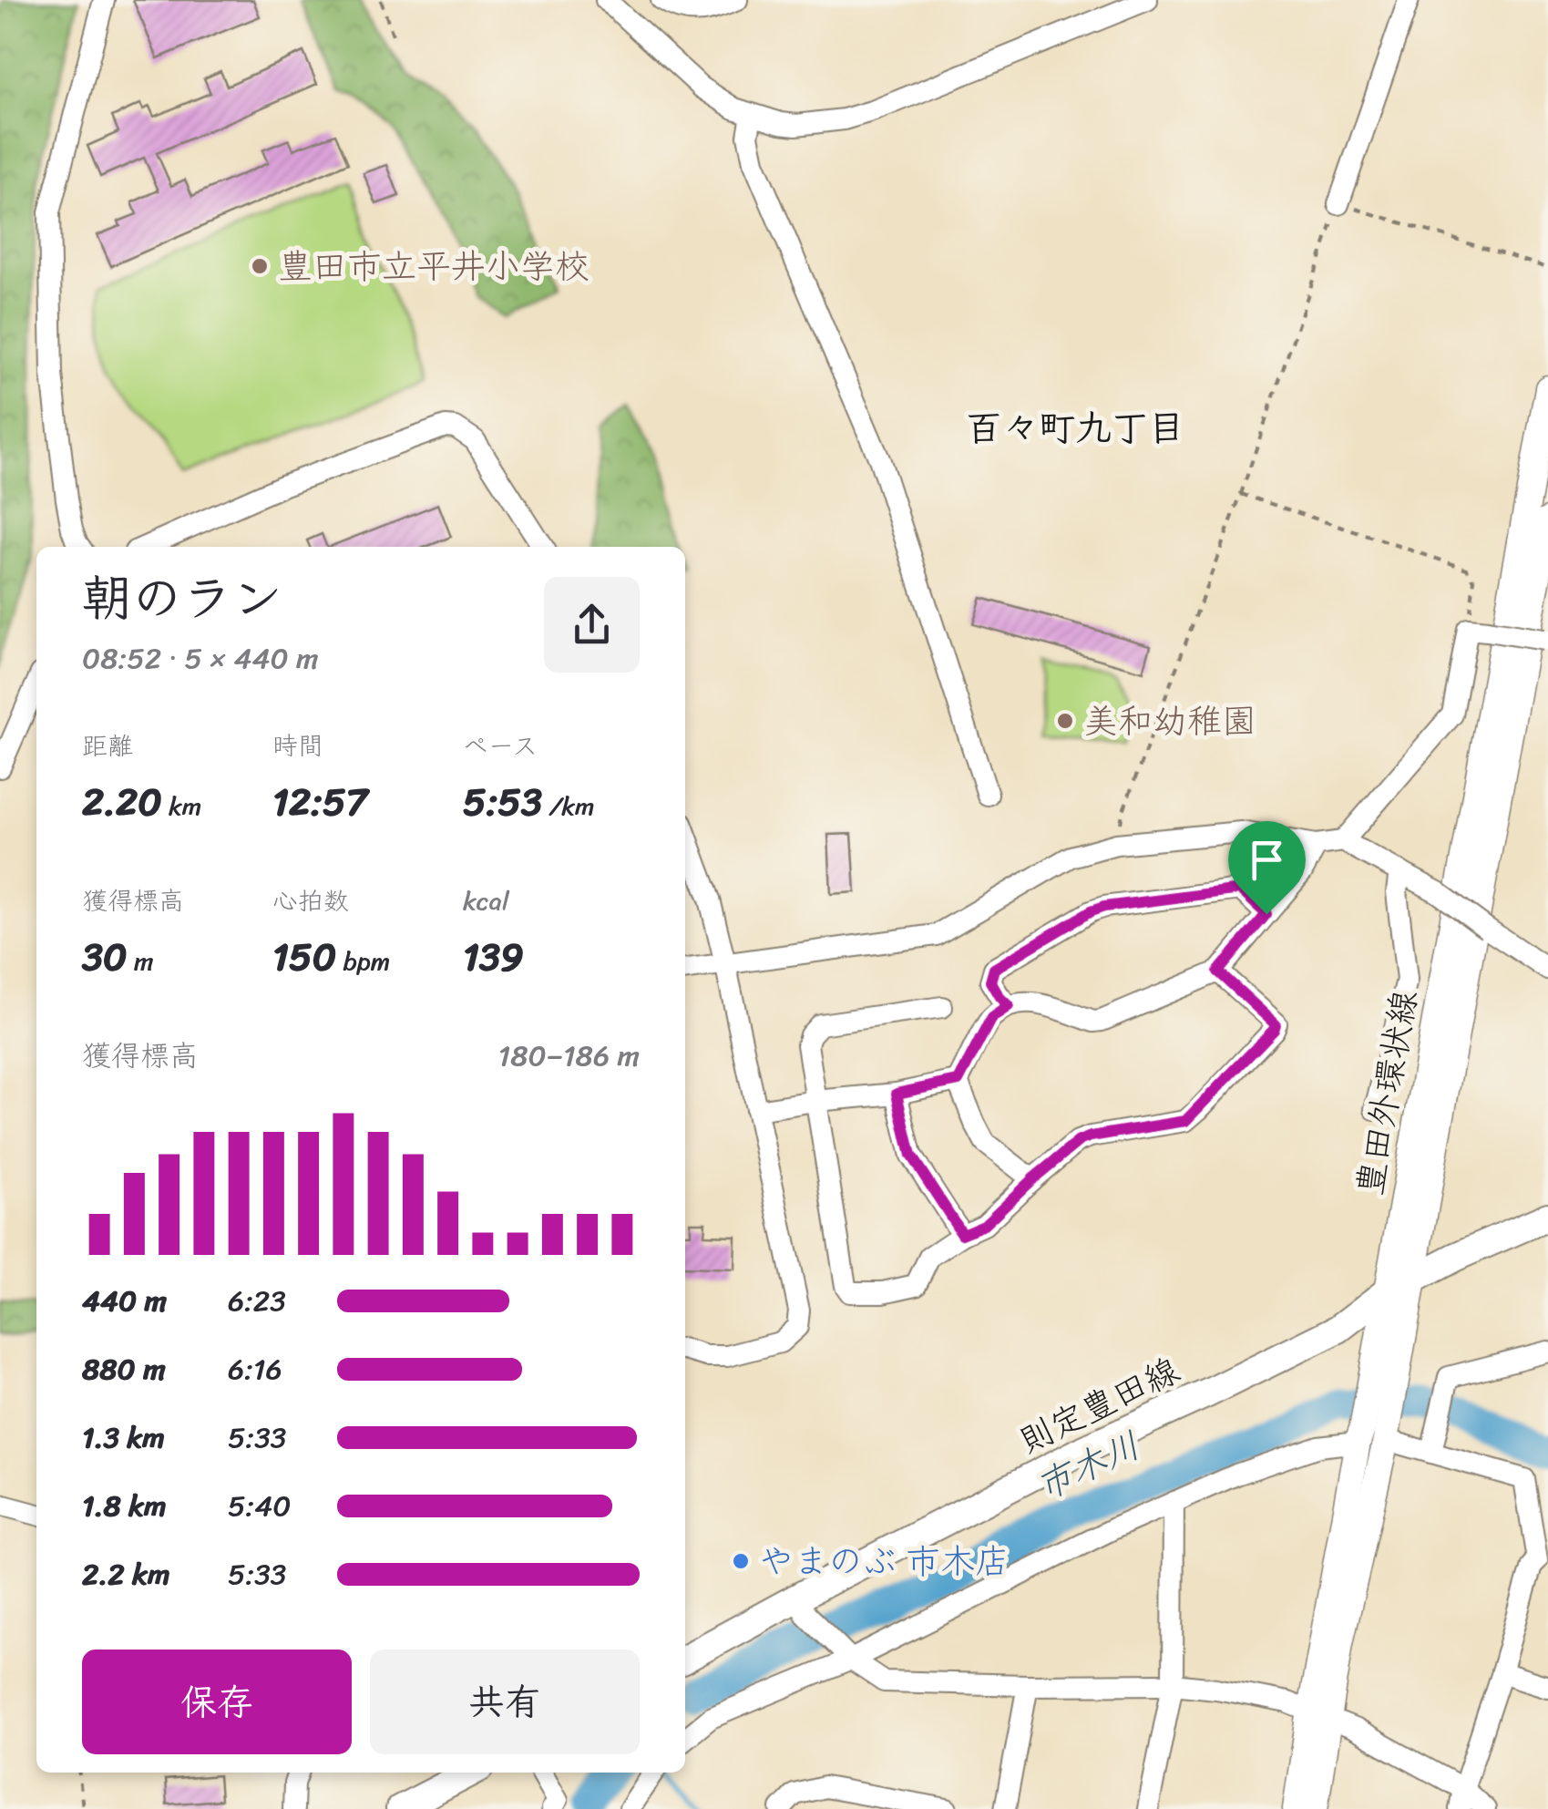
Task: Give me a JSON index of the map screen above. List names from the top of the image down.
{
  "streets": {
    "main road": ["則定豊田線"],
    "street": ["豊田外環状線"]
  },
  "crossings": [
    ["豊田外環状線", "則定豊田線"]
  ],
  "districts": ["百々町九丁目"],
  "water": ["市木川"],
  "places": ["豊田市立平井小学校", "美和幼稚園", "やまのぶ 市木店"],
  "page": {
    "heading": ["朝のラン", "08:52 · 5 × 440 m"],
    "stats": [
      ["距離", "2.20 km"],
      ["時間", "12:57"],
      ["ペース", "5:53 /km"],
      ["獲得標高", "30 m"],
      ["心拍数", "150 bpm"],
      ["kcal", "139"]
    ],
    "chart": ["獲得標高", "180–186 m"],
    "list": [
      {
        "name": "440 m",
        "note": "6:23"
      },
      {
        "name": "880 m",
        "note": "6:16"
      },
      {
        "name": "1.3 km",
        "note": "5:33"
      },
      {
        "name": "1.8 km",
        "note": "5:40"
      },
      {
        "name": "2.2 km",
        "note": "5:33"
      }
    ],
    "buttons": ["保存", "共有"]
  }
}
